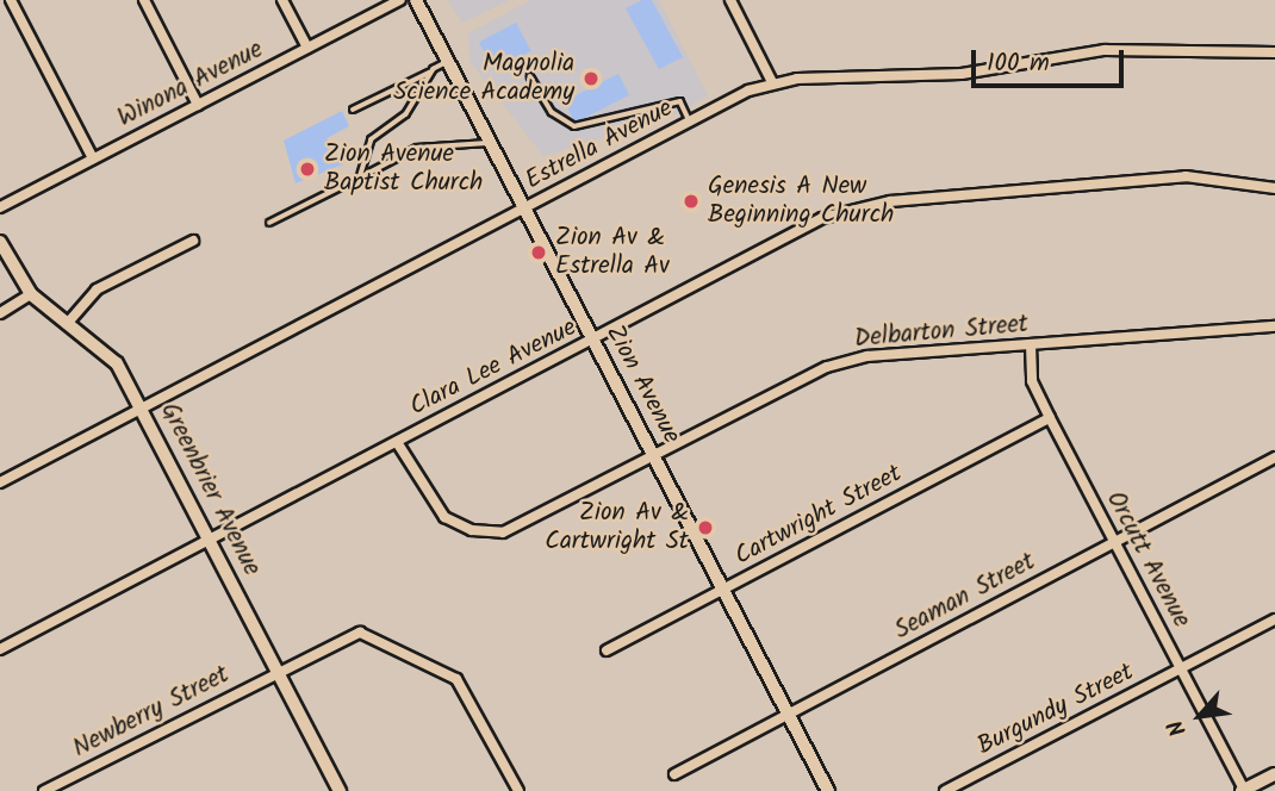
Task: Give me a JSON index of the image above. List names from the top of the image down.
{
  "streets": {
    "main road": ["Zion Avenue"],
    "street": [
      "Winona Avenue",
      "Estrella Avenue",
      "Delbarton Street",
      "Clara Lee Avenue",
      "Greenbrier Avenue",
      "Cartwright Street",
      "Orcutt Avenue",
      "Seaman Street",
      "Burgundy Street",
      "Newberry Street"
    ]
  },
  "crossings": [
    ["Estrella Avenue", "Zion Avenue"],
    ["Estrella Avenue", "Greenbrier Avenue"],
    ["Delbarton Street", "Clara Lee Avenue"],
    ["Delbarton Street", "Zion Avenue"],
    ["Delbarton Street", "Orcutt Avenue"],
    ["Clara Lee Avenue", "Zion Avenue"],
    ["Clara Lee Avenue", "Greenbrier Avenue"],
    ["Zion Avenue", "Cartwright Street"],
    ["Zion Avenue", "Seaman Street"],
    ["Greenbrier Avenue", "Newberry Street"],
    ["Cartwright Street", "Orcutt Avenue"],
    ["Orcutt Avenue", "Seaman Street"],
    ["Orcutt Avenue", "Burgundy Street"]
  ],
  "places": [
    "Magnolia Science Academy",
    "Zion Avenue Baptist Church",
    "Genesis A New Beginning Church",
    "Zion Av & Estrella Av",
    "Zion Av & Cartwright St"
  ],
  "scale_bar": "100 m",
  "north": "bottom left"
}
